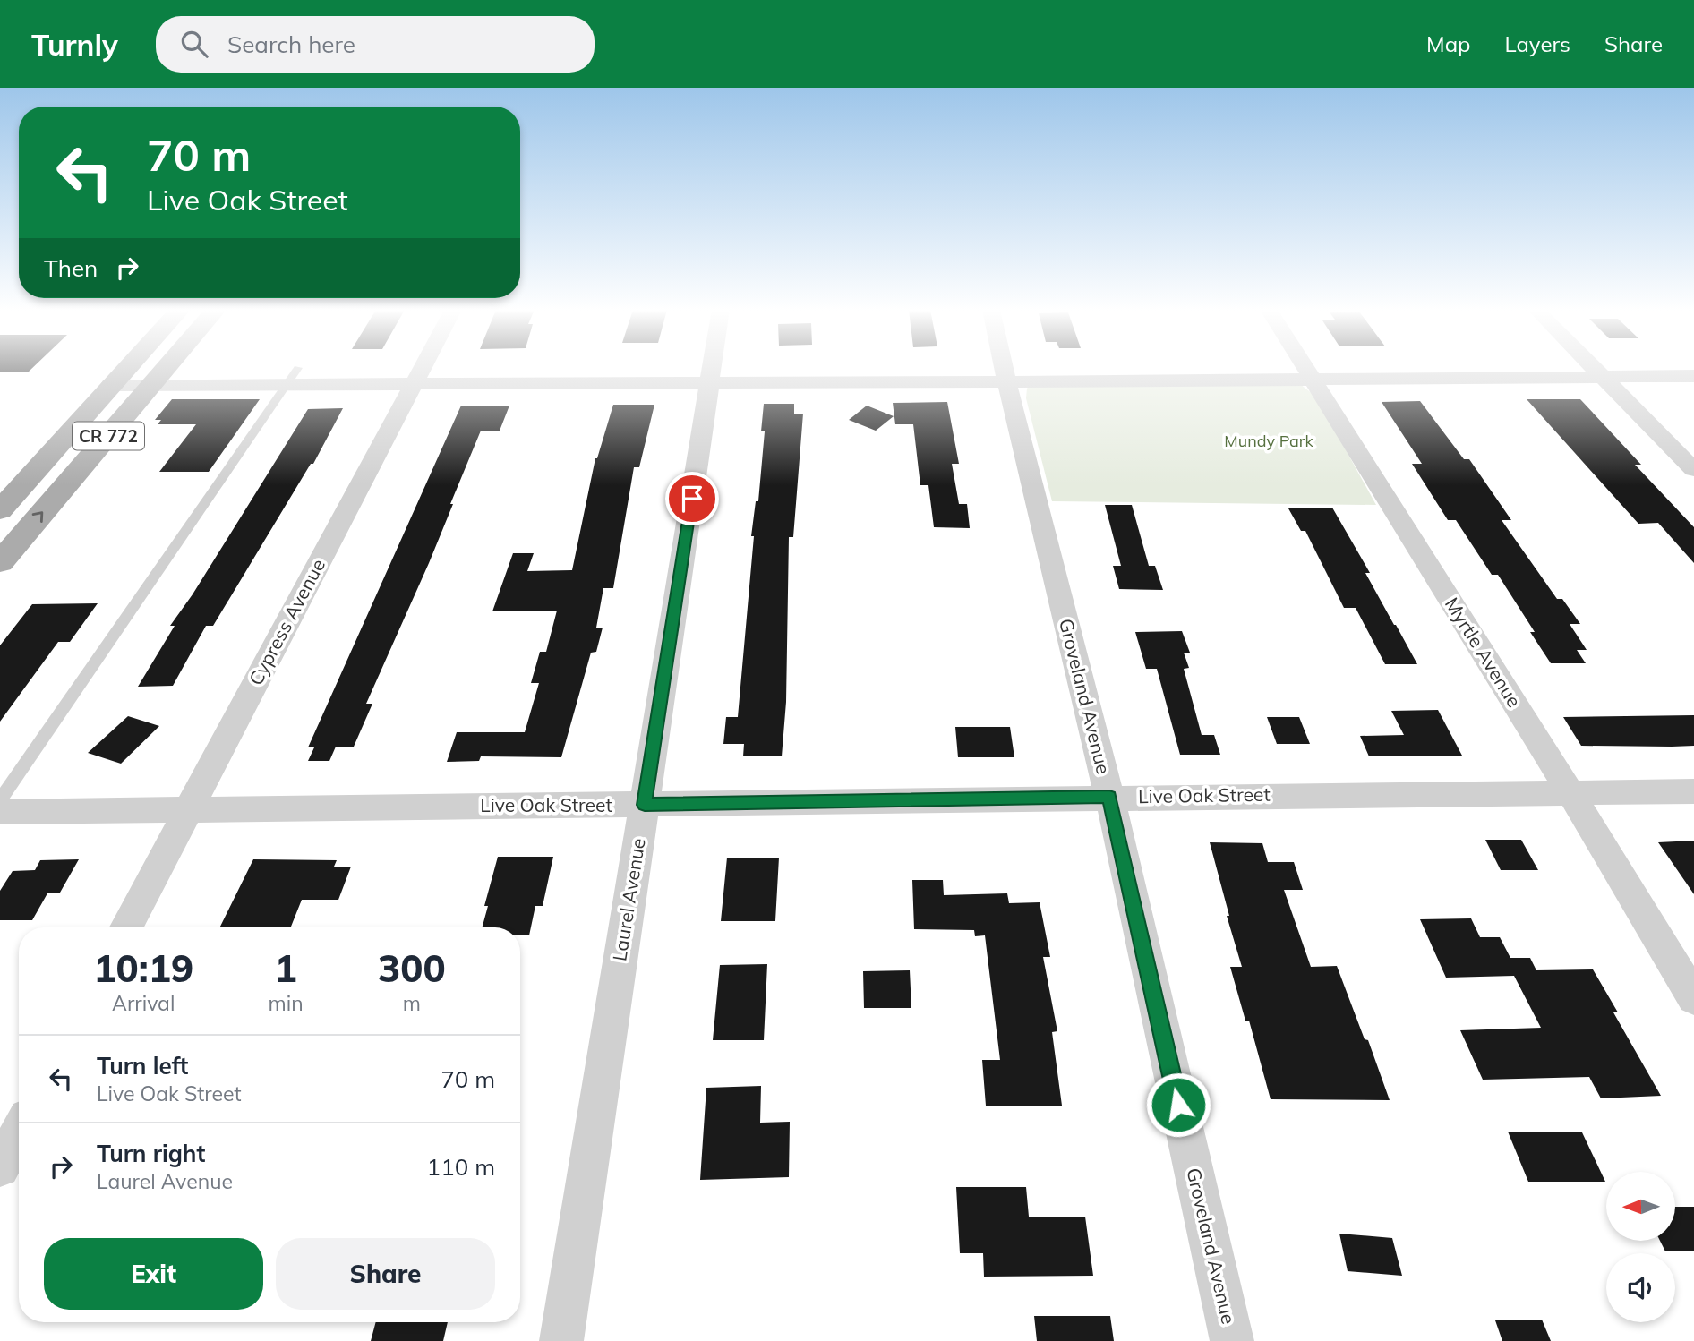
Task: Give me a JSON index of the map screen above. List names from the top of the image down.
{
  "streets": {
    "main road": ["CR 772"],
    "street": [
      "Cypress Avenue",
      "Myrtle Avenue",
      "Groveland Avenue",
      "Live Oak Street",
      "Laurel Avenue"
    ]
  },
  "crossings": [
    ["Cypress Avenue", "Live Oak Street"],
    ["Myrtle Avenue", "Live Oak Street"],
    ["Groveland Avenue", "Live Oak Street"],
    ["Live Oak Street", "Laurel Avenue"]
  ],
  "parks": ["Mundy Park"],
  "north": "left",
  "page": {
    "header": "Turnly",
    "search": "Search here",
    "nav": ["Map", "Layers", "Share"],
    "turn": ["70 m", "Live Oak Street"],
    "then": "Then",
    "eta": [
      "10:19",
      "Arrival",
      "1",
      "min",
      "300",
      "m"
    ],
    "list": [
      {
        "name": "Turn left",
        "note": "Live Oak Street",
        "value": "70 m"
      },
      {
        "name": "Turn right",
        "note": "Laurel Avenue",
        "value": "110 m"
      }
    ],
    "buttons": ["Exit", "Share"]
  }
}
